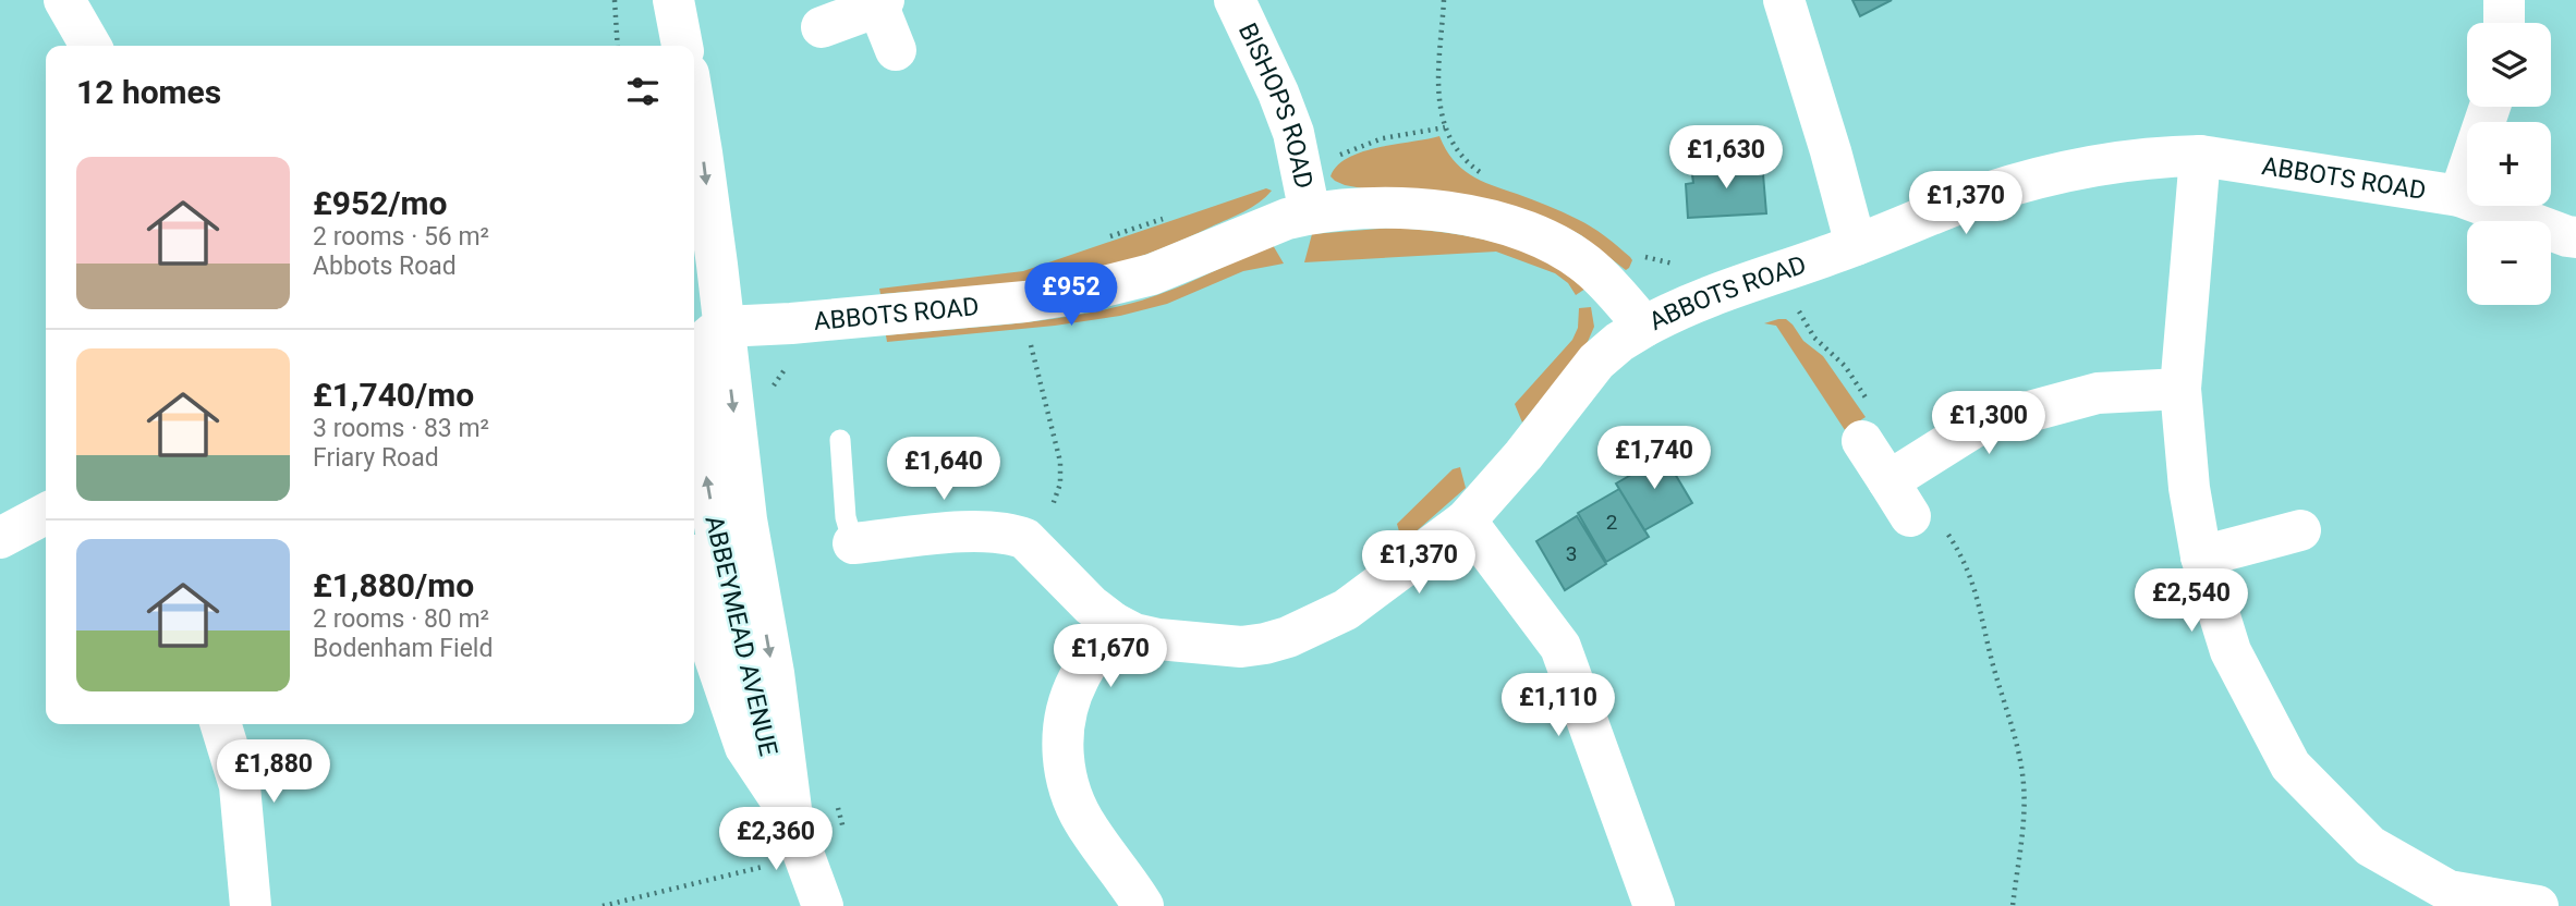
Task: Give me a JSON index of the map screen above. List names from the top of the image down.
{
  "streets": {
    "street": ["BISHOPS ROAD", "ABBOTS ROAD", "ABBEYMEAD AVENUE"]
  },
  "crossings": [
    ["BISHOPS ROAD", "ABBOTS ROAD"],
    ["ABBOTS ROAD", "ABBEYMEAD AVENUE"]
  ],
  "house_numbers": ["2", "3"],
  "page": {
    "map_buttons": ["+", "−"],
    "heading": "12 homes",
    "price": [
      "£1,630",
      "£1,370",
      "£952",
      "£1,300",
      "£1,740",
      "£1,640",
      "£1,370",
      "£2,540",
      "£1,670",
      "£1,110",
      "£1,880",
      "£2,360"
    ],
    "list": [
      {
        "name": "£952/mo",
        "note": "2 rooms · 56 m² · Abbots Road"
      },
      {
        "name": "£1,740/mo",
        "note": "3 rooms · 83 m² · Friary Road"
      },
      {
        "name": "£1,880/mo",
        "note": "2 rooms · 80 m² · Bodenham Field"
      }
    ]
  }
}
